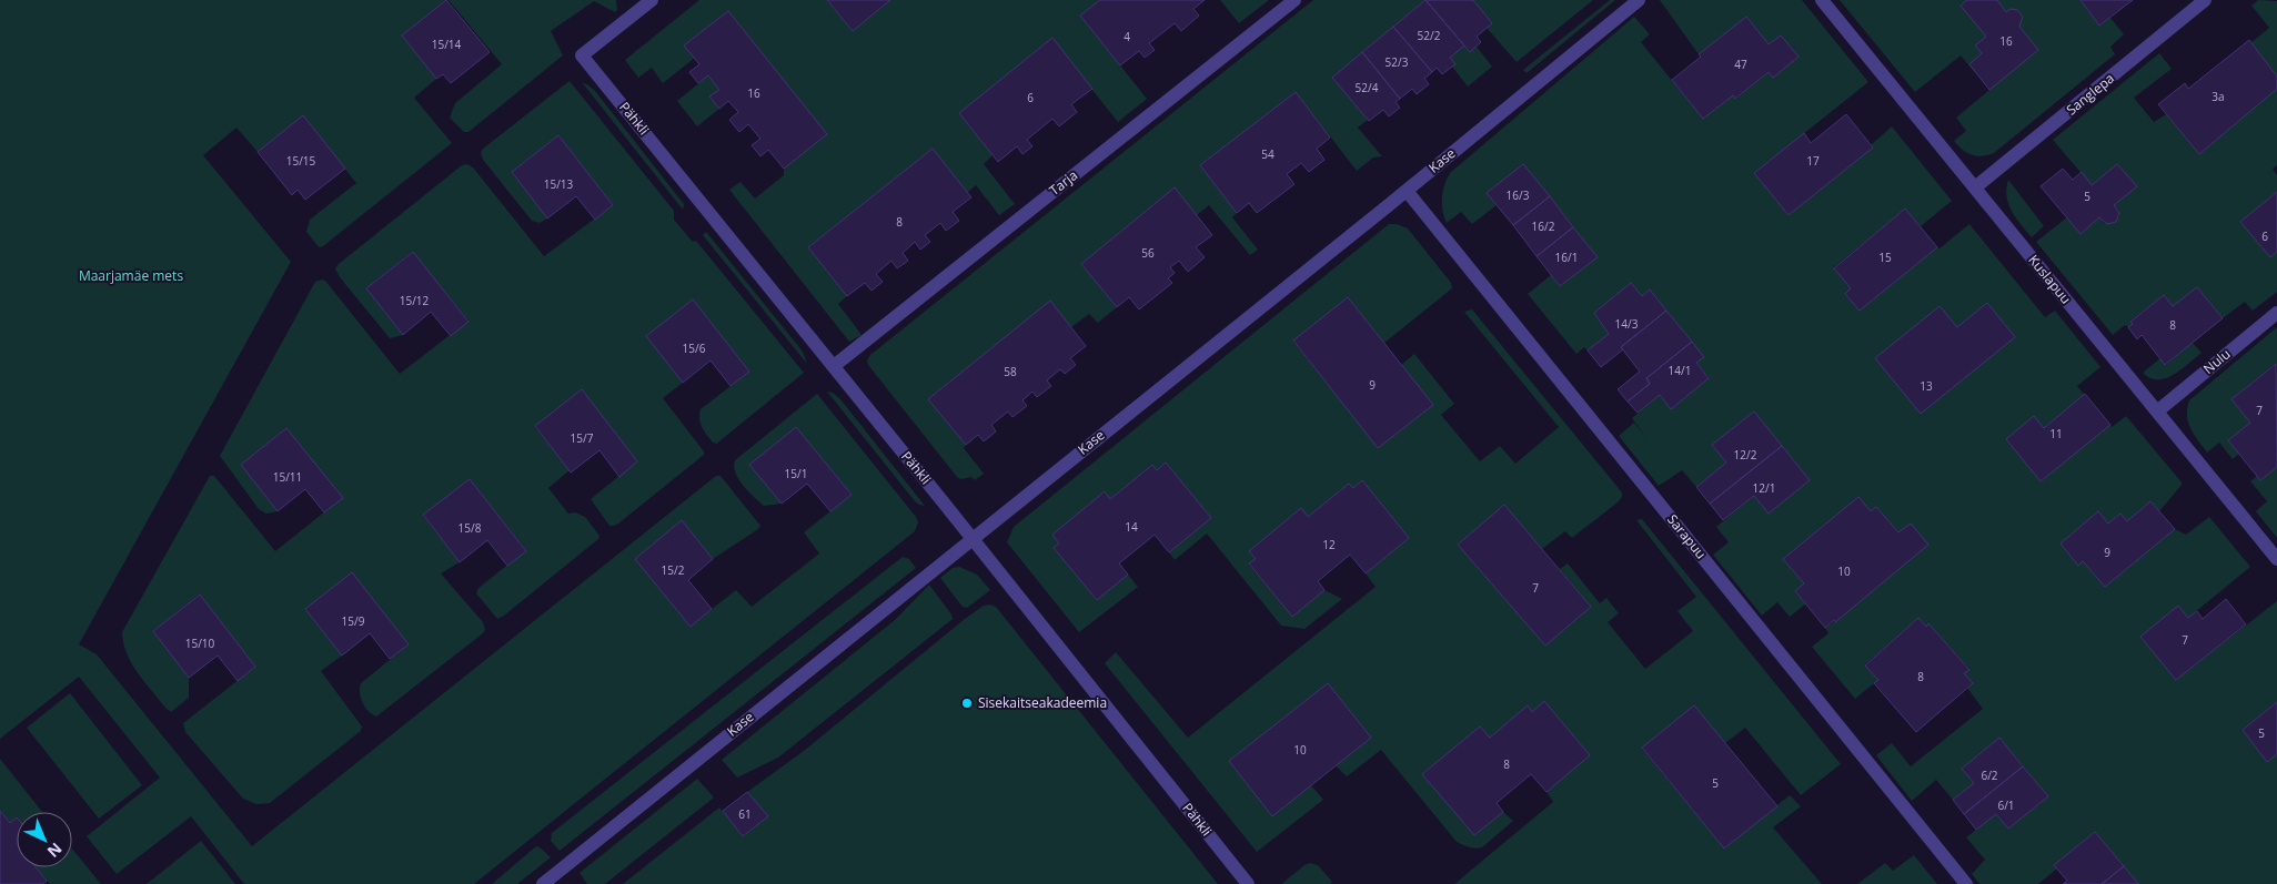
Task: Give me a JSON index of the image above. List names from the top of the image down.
{
  "streets": {
    "street": [
      "Sanglepa",
      "Pähkli",
      "Kase",
      "Tarja",
      "Kuslapuu",
      "Nulu",
      "Sarapuu"
    ]
  },
  "crossings": [
    ["Sanglepa", "Kuslapuu"],
    ["Pähkli", "Kase"],
    ["Pähkli", "Tarja"],
    ["Kase", "Sarapuu"],
    ["Kuslapuu", "Nulu"]
  ],
  "parks": ["Maarjamäe mets"],
  "places": ["Sisekaitseakadeemia"],
  "house_numbers": [
    "52/2",
    "4",
    "16",
    "15/14",
    "52/3",
    "47",
    "52/4",
    "16",
    "3a",
    "6",
    "54",
    "15/15",
    "17",
    "15/13",
    "16/3",
    "5",
    "8",
    "16/2",
    "6",
    "56",
    "16/1",
    "15",
    "15/12",
    "14/3",
    "8",
    "15/6",
    "14/1",
    "58",
    "9",
    "13",
    "7",
    "11",
    "15/7",
    "12/2",
    "15/1",
    "15/11",
    "12/1",
    "14",
    "15/8",
    "12",
    "9",
    "15/2",
    "10",
    "7",
    "15/9",
    "7",
    "15/10",
    "8",
    "5",
    "10",
    "8",
    "6/2",
    "5",
    "6/1",
    "61"
  ],
  "north": "bottom right"
}
